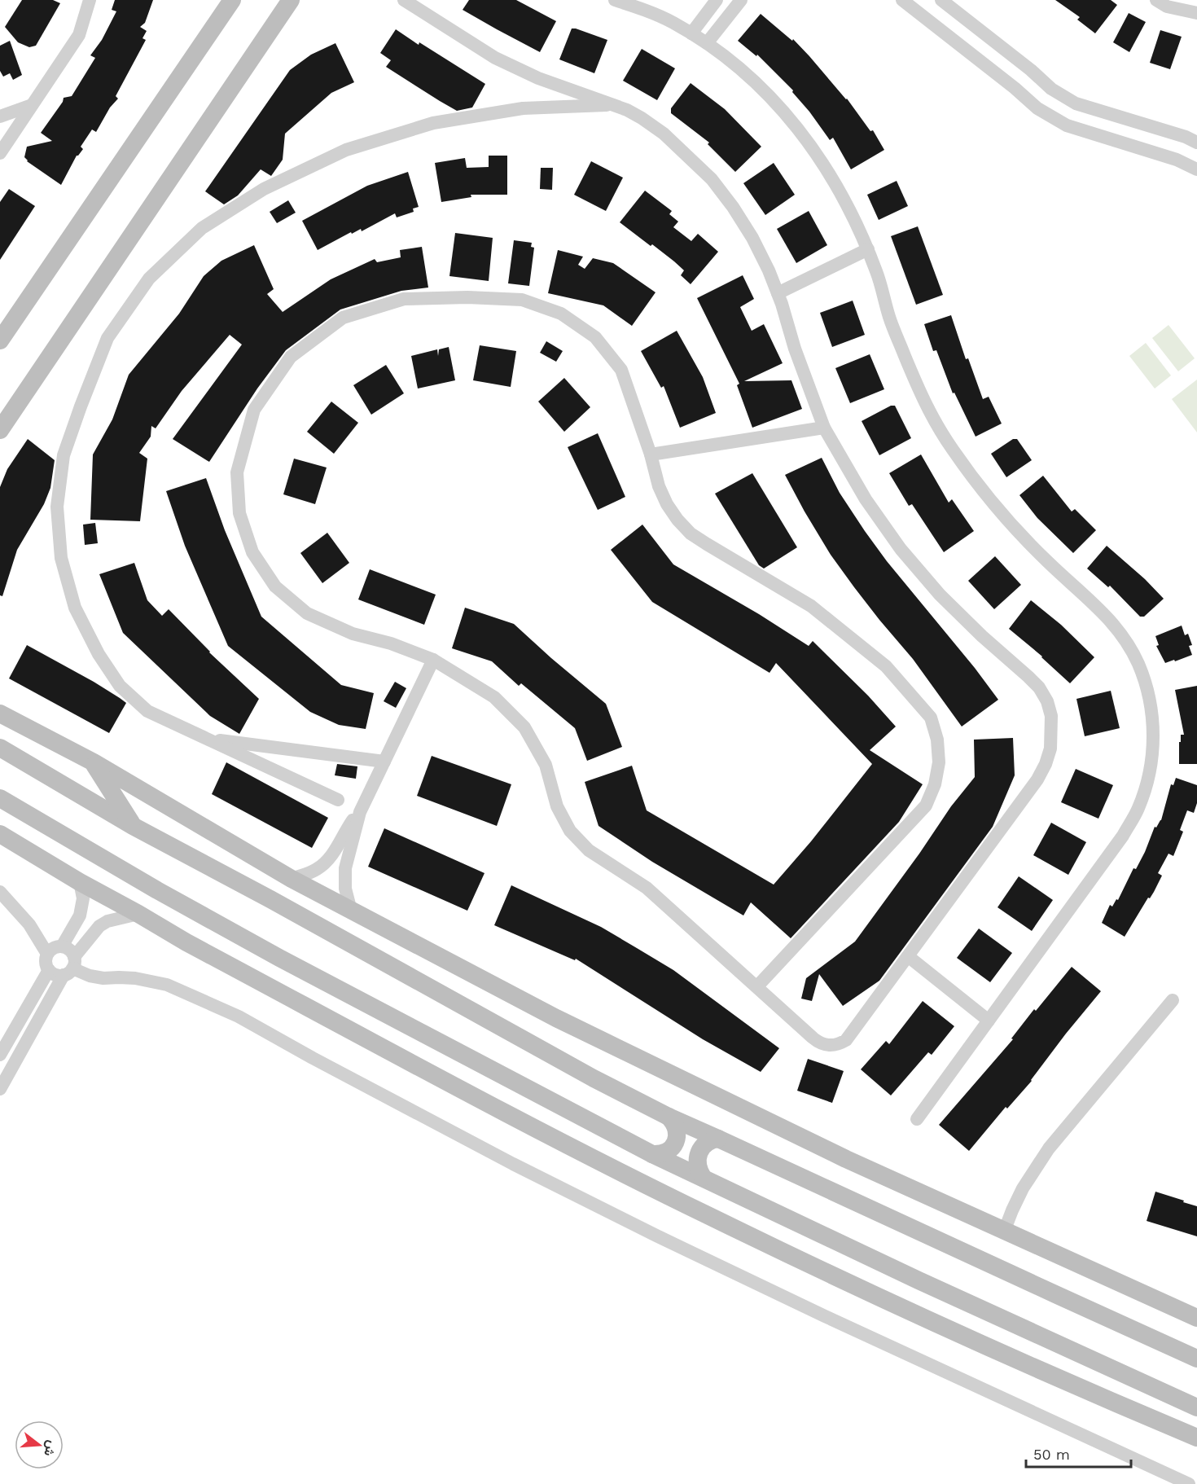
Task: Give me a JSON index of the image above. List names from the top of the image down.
{
  "scale_bar": "50 m",
  "north": "right"
}
